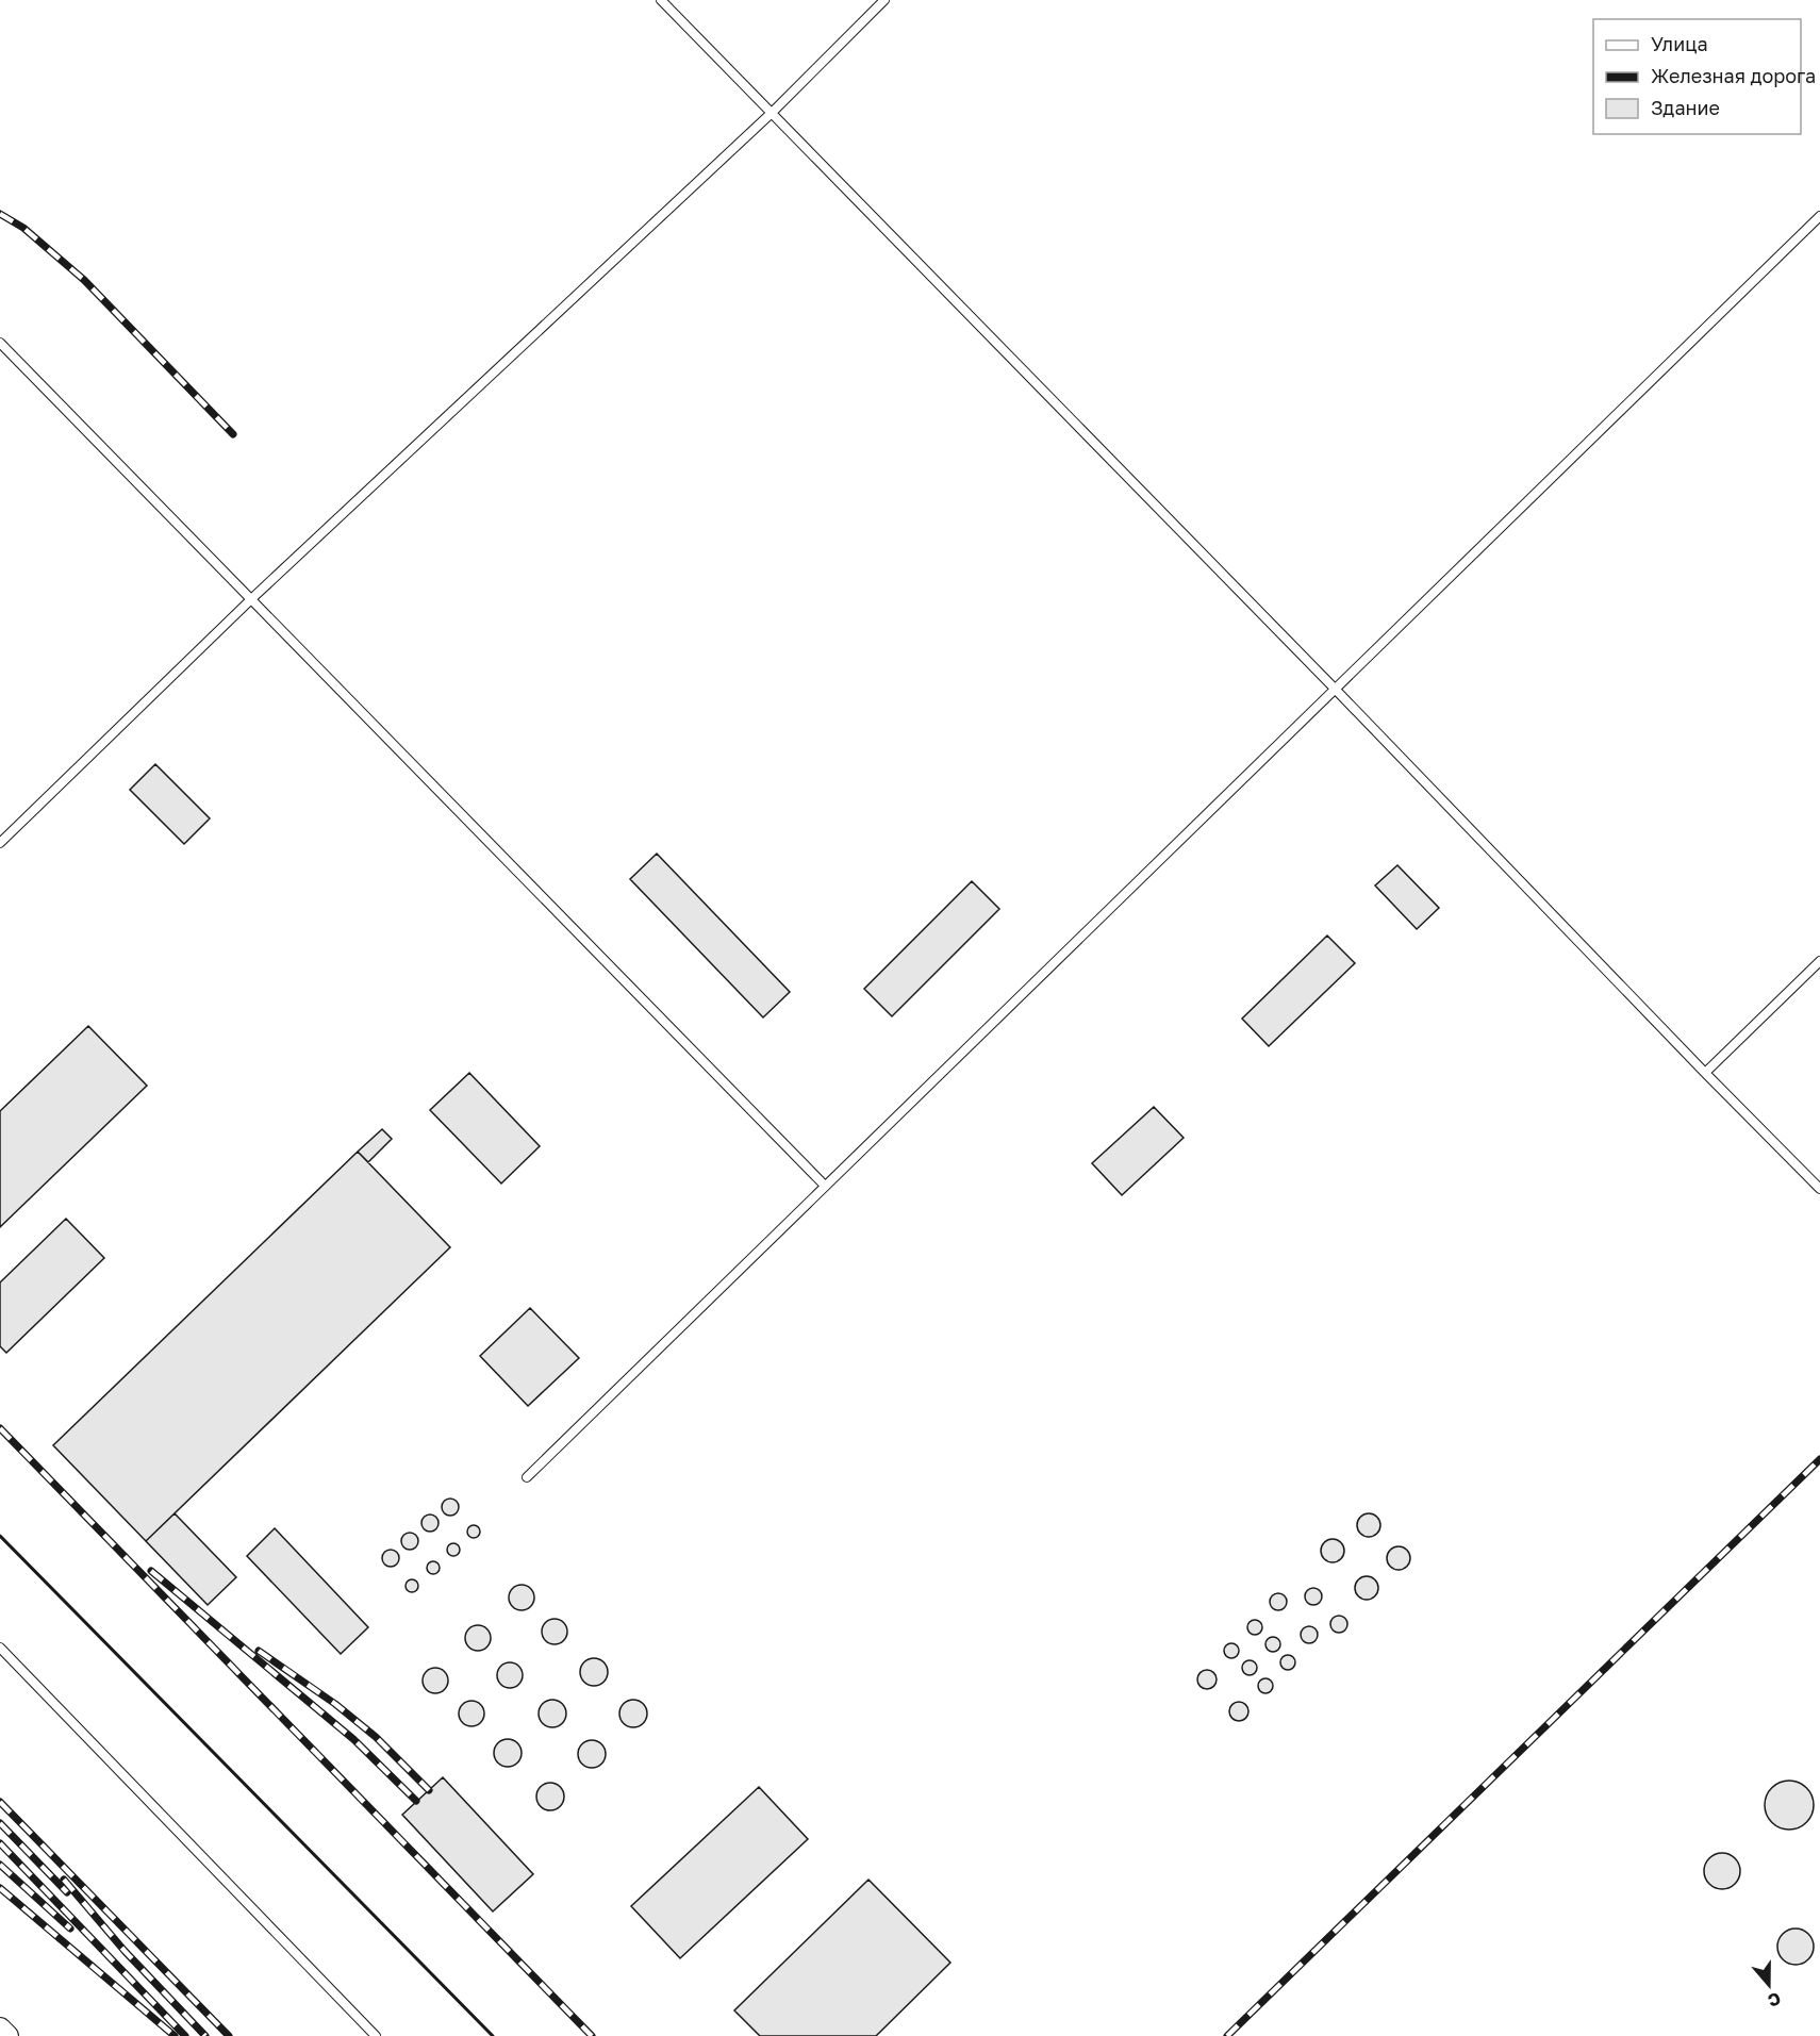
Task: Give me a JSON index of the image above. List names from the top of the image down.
{
  "legend": ["Улица", "Железная дорога", "Здание"],
  "north": "bottom"
}
